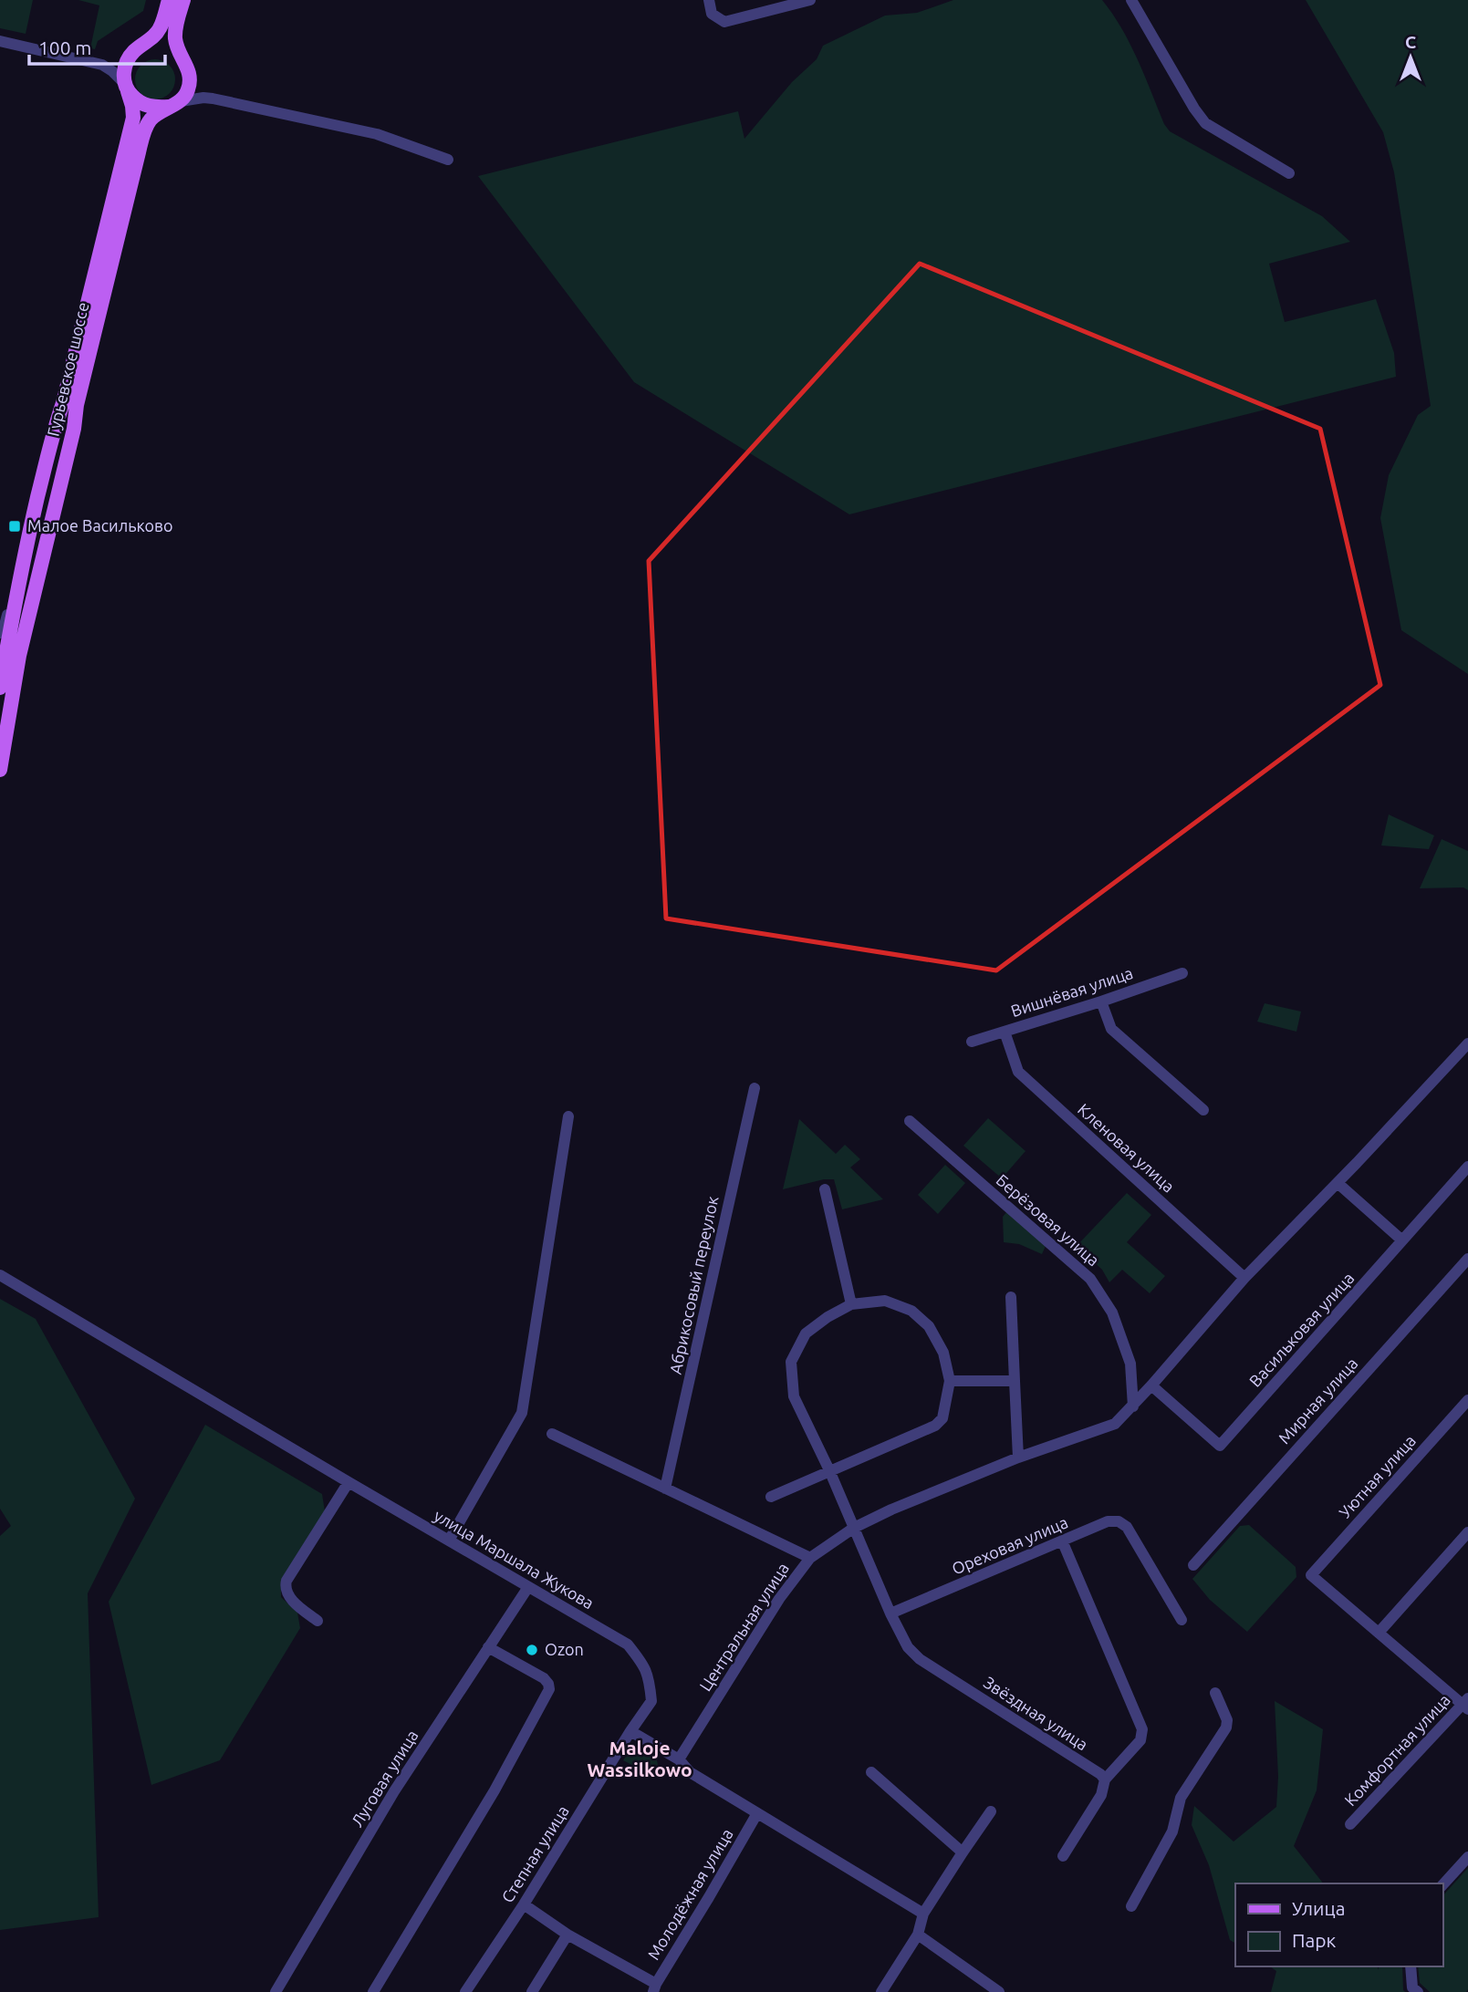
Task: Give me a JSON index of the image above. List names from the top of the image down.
{
  "streets": {
    "main road": ["Гурьевское шоссе"],
    "street": [
      "Вишнёвая улица",
      "Кленовая улица",
      "Берёзовая улица",
      "Абрикосовый переулок",
      "Васильковая улица",
      "Мирная улица",
      "Уютная улица",
      "Ореховая улица",
      "улица Маршала Жукова",
      "Центральная улица",
      "Звёздная улица",
      "Комфортная улица",
      "Луговая улица",
      "Степная улица",
      "Молодёжная улица"
    ]
  },
  "crossings": [
    ["Вишнёвая улица", "Кленовая улица"],
    ["Кленовая улица", "Центральная улица"],
    ["Берёзовая улица", "Центральная улица"],
    ["Васильковая улица", "Центральная улица"],
    ["Ореховая улица", "Звёздная улица"],
    ["улица Маршала Жукова", "Луговая улица"],
    ["улица Маршала Жукова", "Степная улица"]
  ],
  "districts": ["Maloje Wassilkowo"],
  "places": {
    "transit": ["Малое Васильково"],
    "other": ["Ozon"]
  },
  "legend": ["Улица", "Парк"],
  "scale_bar": "100 m",
  "north": "top"
}
